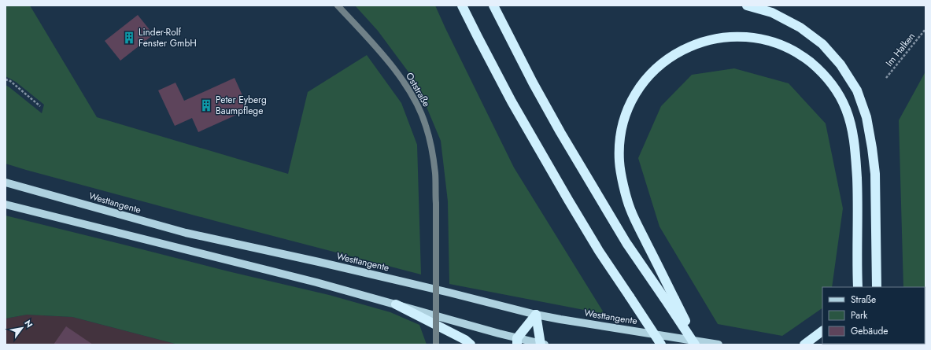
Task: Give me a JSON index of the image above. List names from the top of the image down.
{
  "streets": {
    "main road": ["Westtangente"],
    "street": ["Oststraße"],
    "path": ["Im Halken"]
  },
  "places": {
    "building": ["Linder-Rolf Fenster GmbH", "Peter Eyberg Baumpflege"]
  },
  "legend": ["Straße", "Park", "Gebäude"],
  "north": "top right"
}
